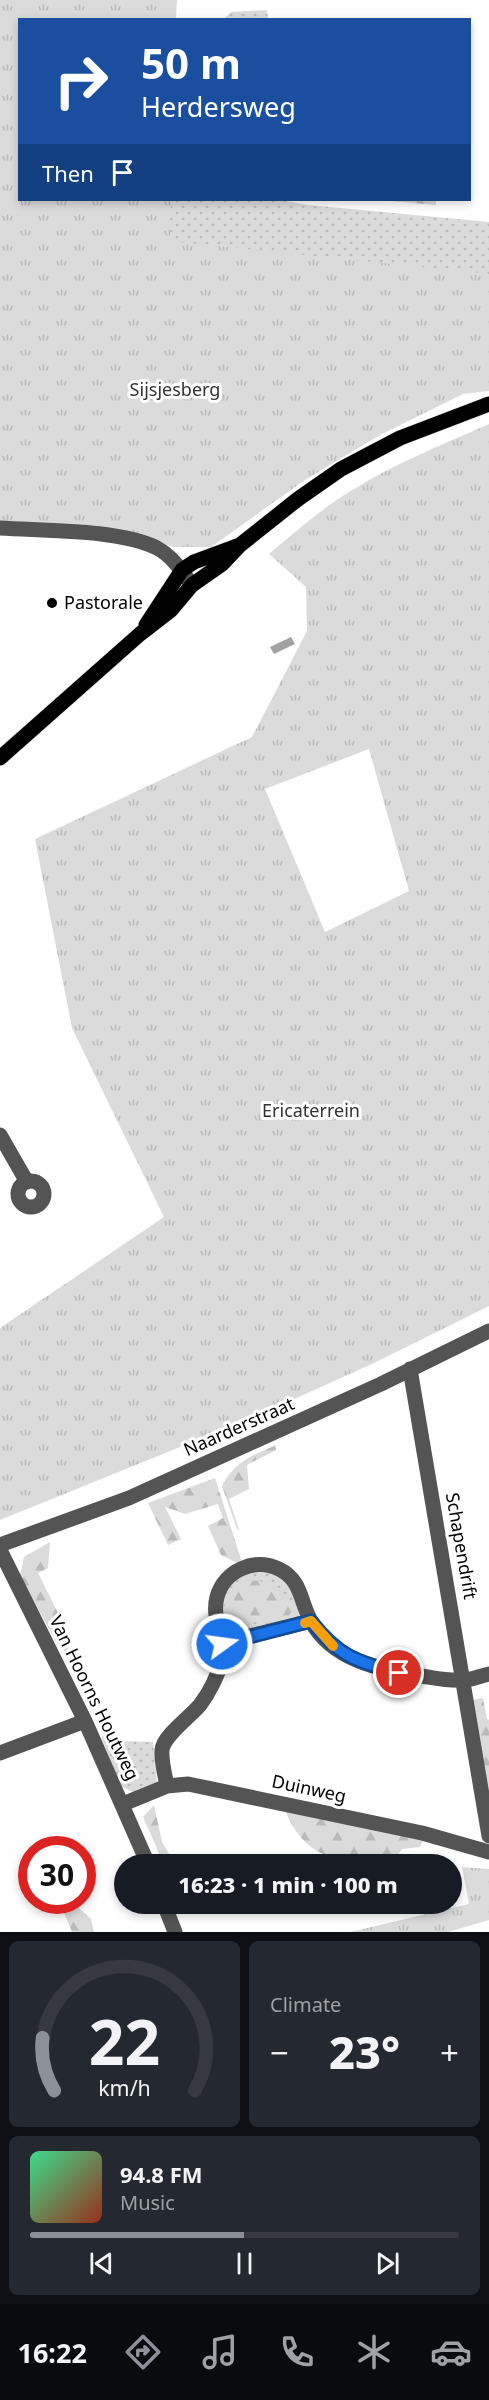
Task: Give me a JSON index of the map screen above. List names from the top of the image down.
{
  "streets": {
    "street": [
      "Naarderstraat",
      "Schapendrift",
      "Van Hoorns Houtweg",
      "Duinweg"
    ]
  },
  "crossings": [
    ["Naarderstraat", "Schapendrift"],
    ["Van Hoorns Houtweg", "Duinweg"]
  ],
  "parks": ["Sijsjesberg", "Ericaterrein"],
  "places": ["Pastorale"],
  "page": {
    "turn": ["50 m", "Herdersweg"],
    "then": "Then",
    "limit": "30",
    "trip": "16:23 · 1 min · 100 m",
    "tile": "Climate",
    "heat": ["−", "23°", "+"],
    "song": ["94.8 FM", "Music"],
    "tabs": "16:22",
    "gauge": ["22", "km/h"]
  }
}
